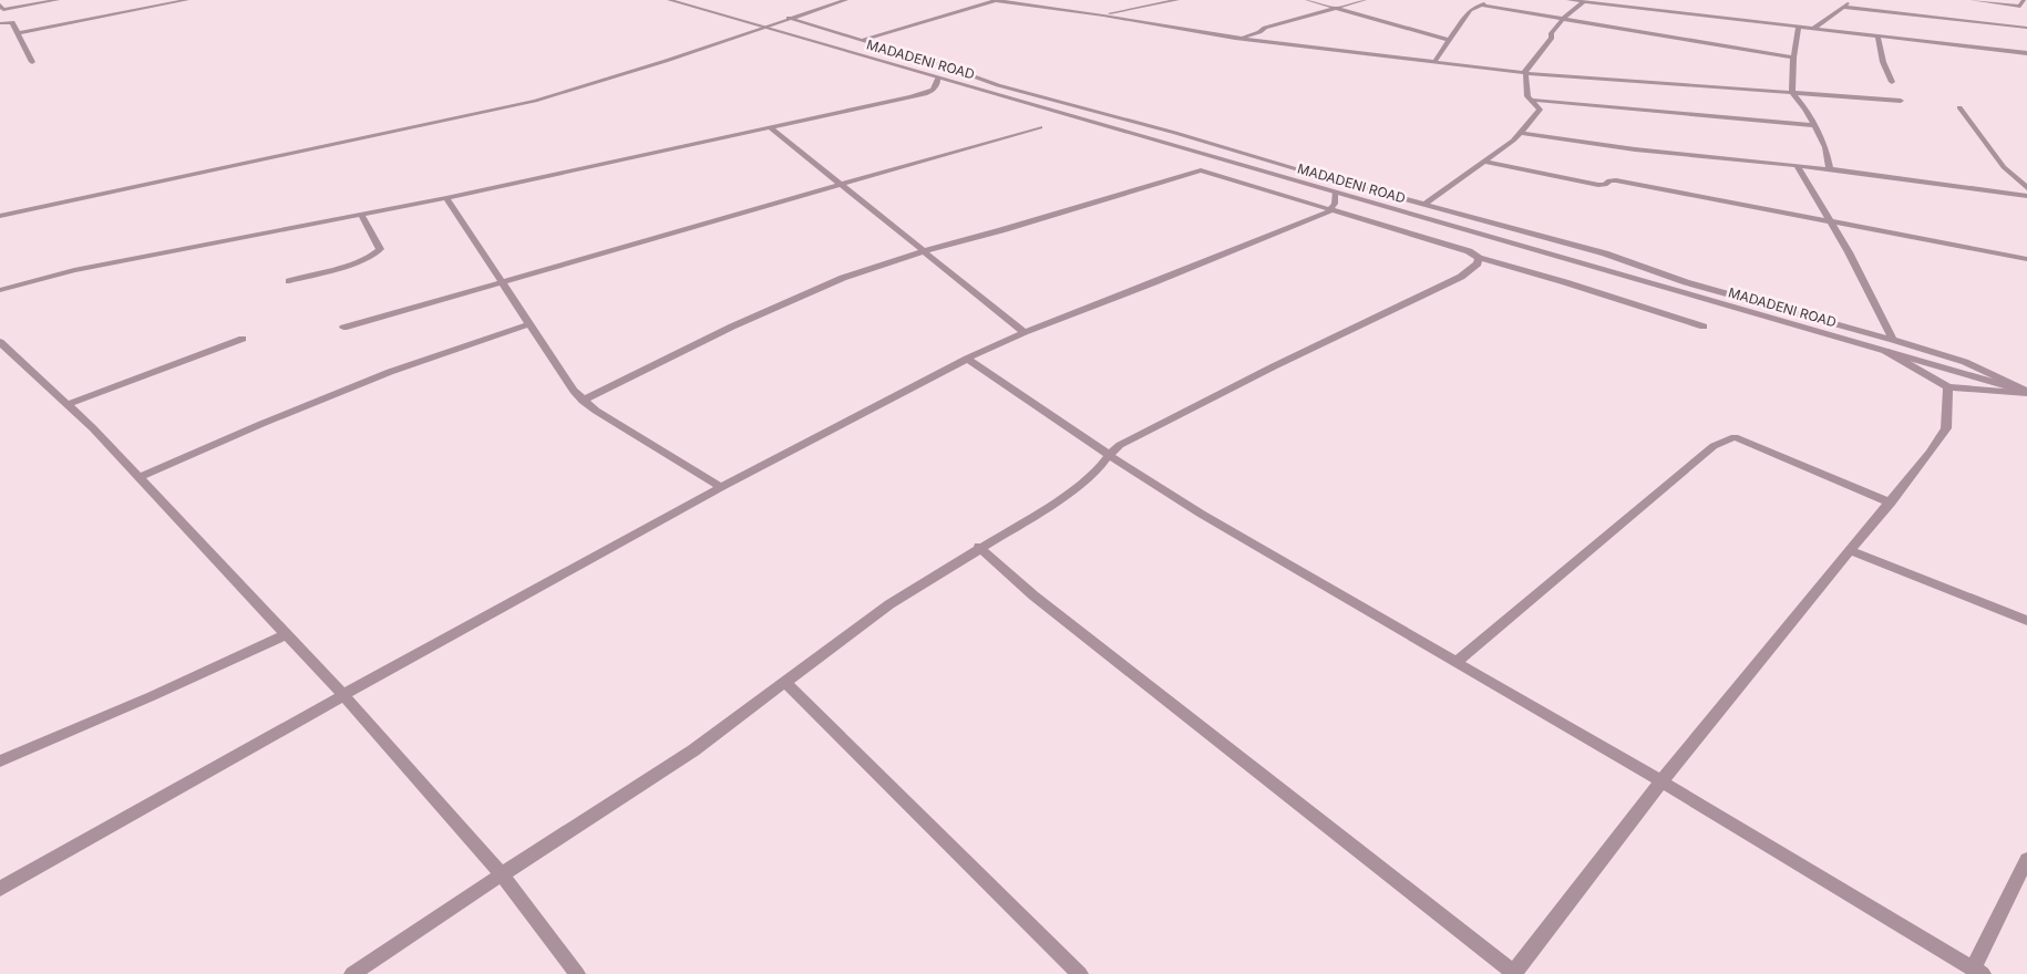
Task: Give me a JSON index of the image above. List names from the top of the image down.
{
  "streets": {
    "street": ["MADADENI ROAD"]
  }
}
